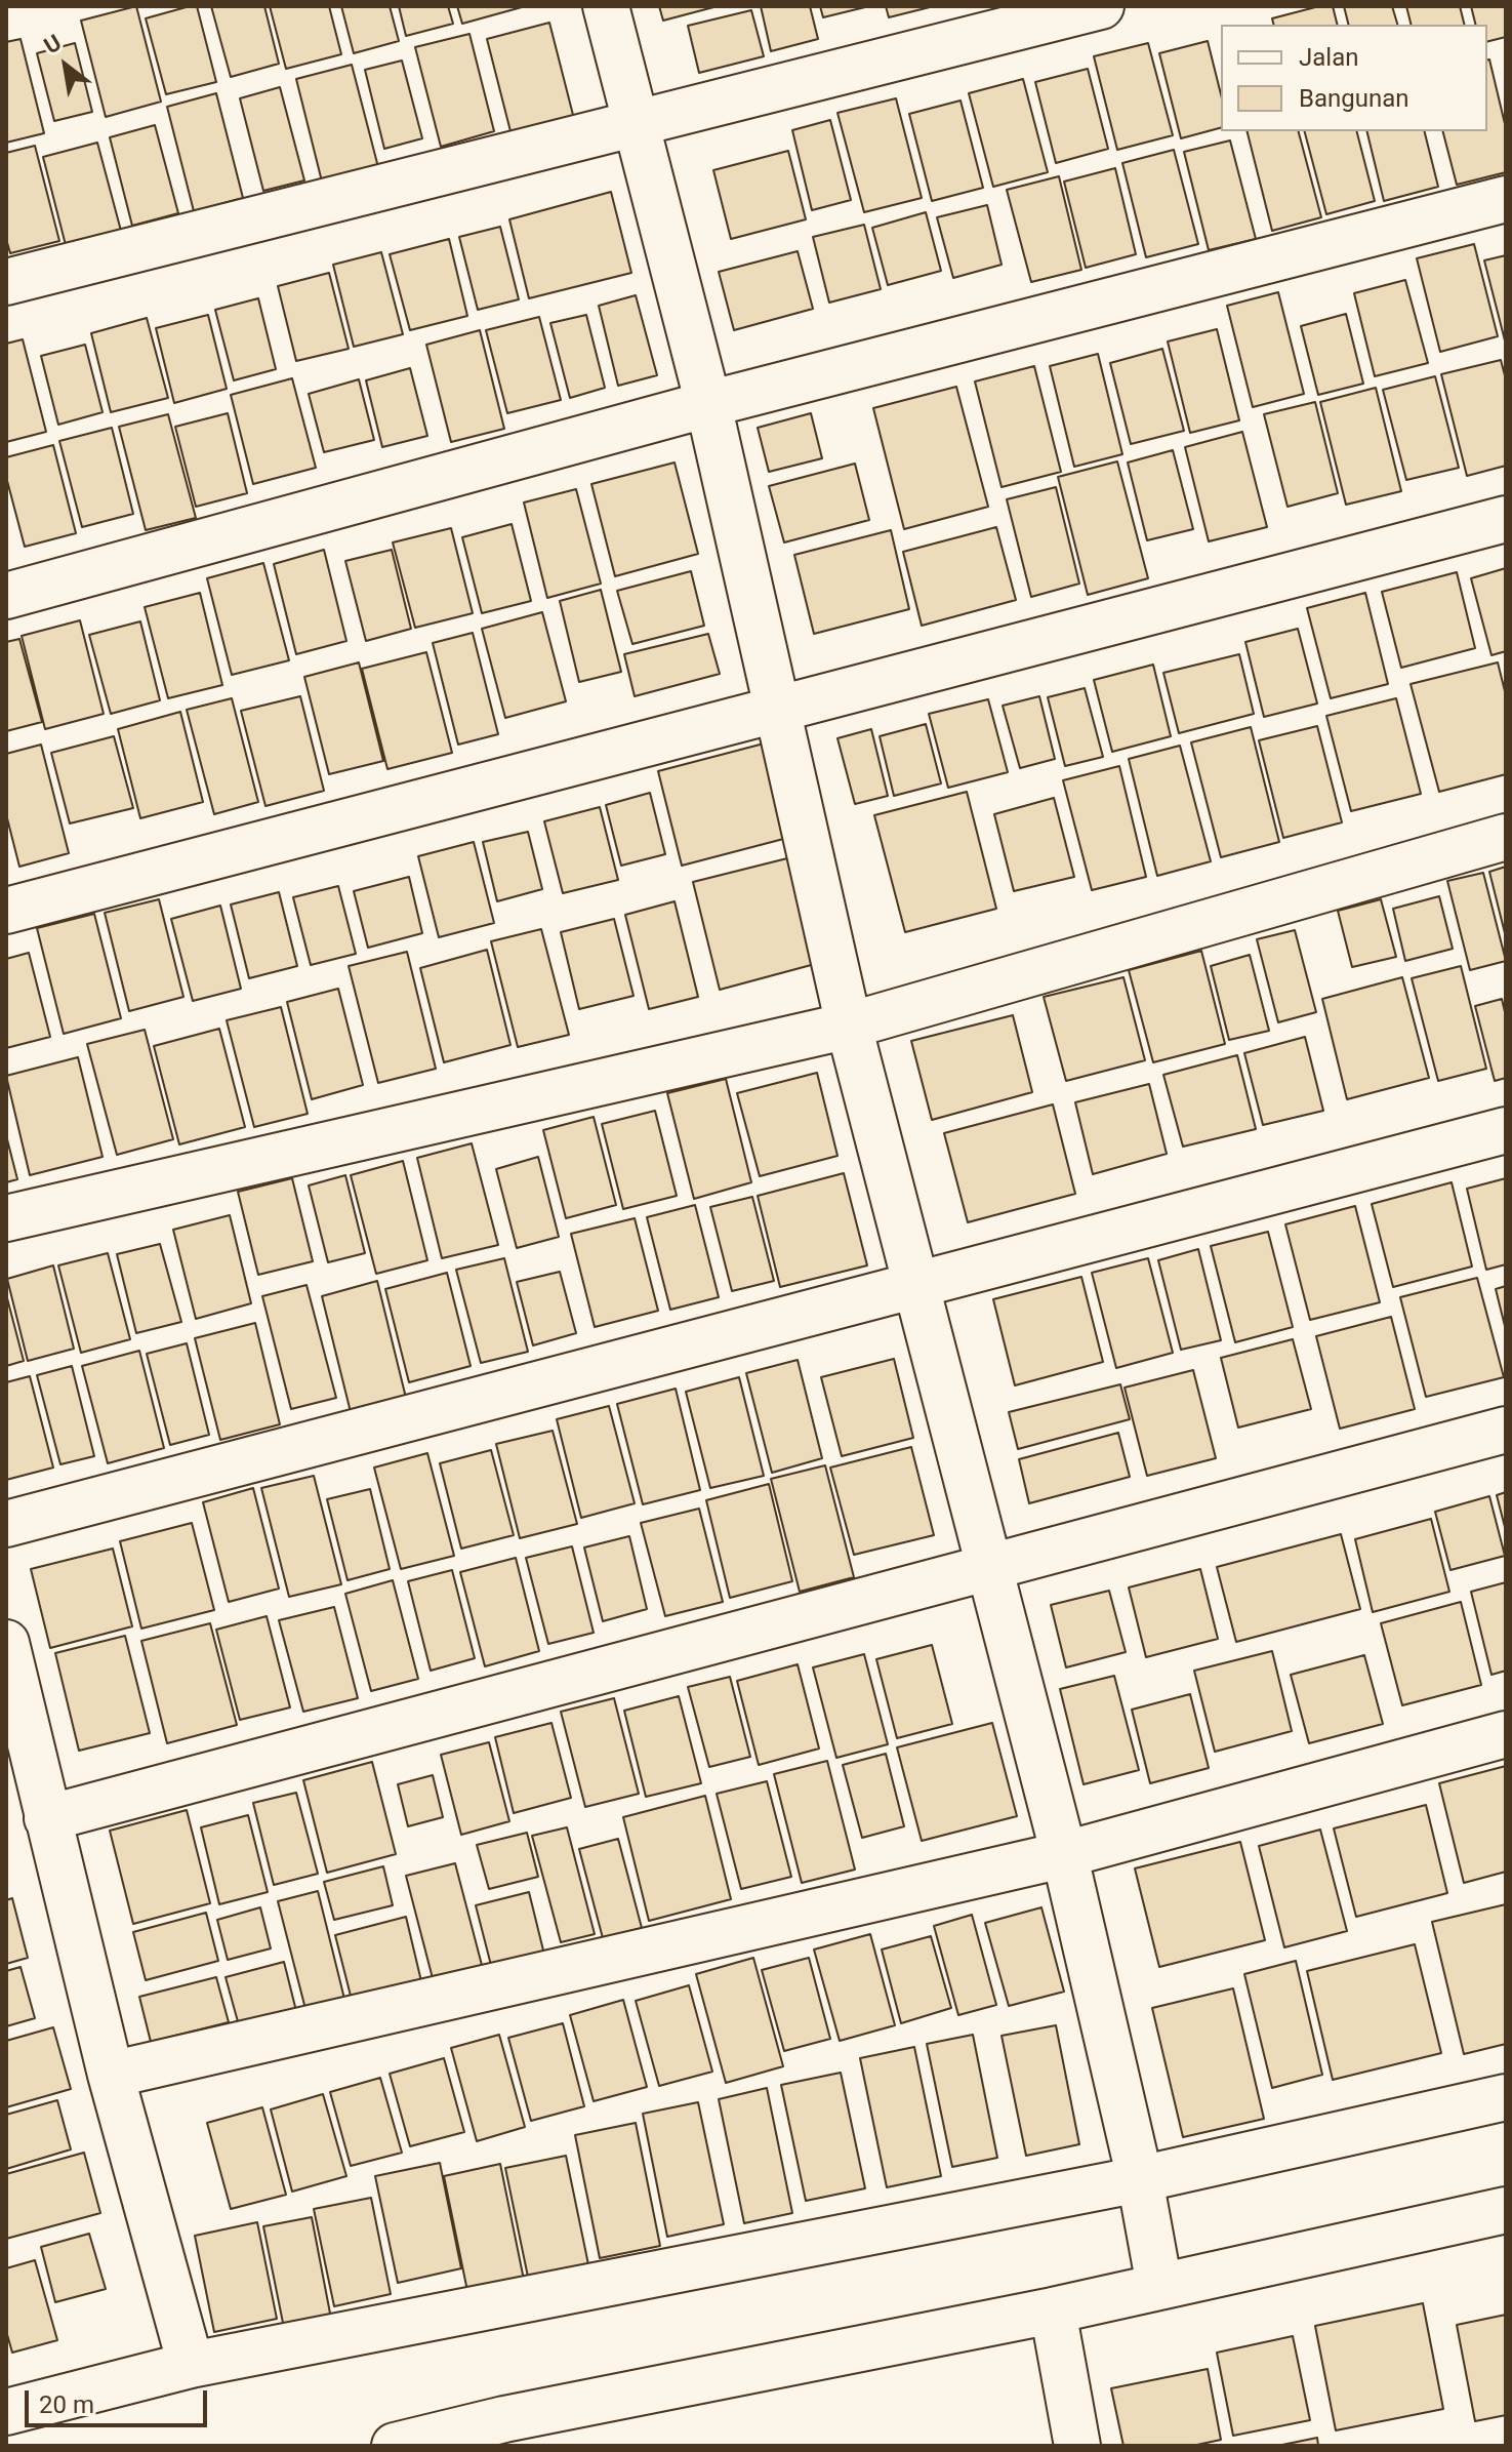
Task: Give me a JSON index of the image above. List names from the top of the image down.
{
  "legend": ["Jalan", "Bangunan"],
  "scale_bar": "20 m",
  "north": "top left"
}
